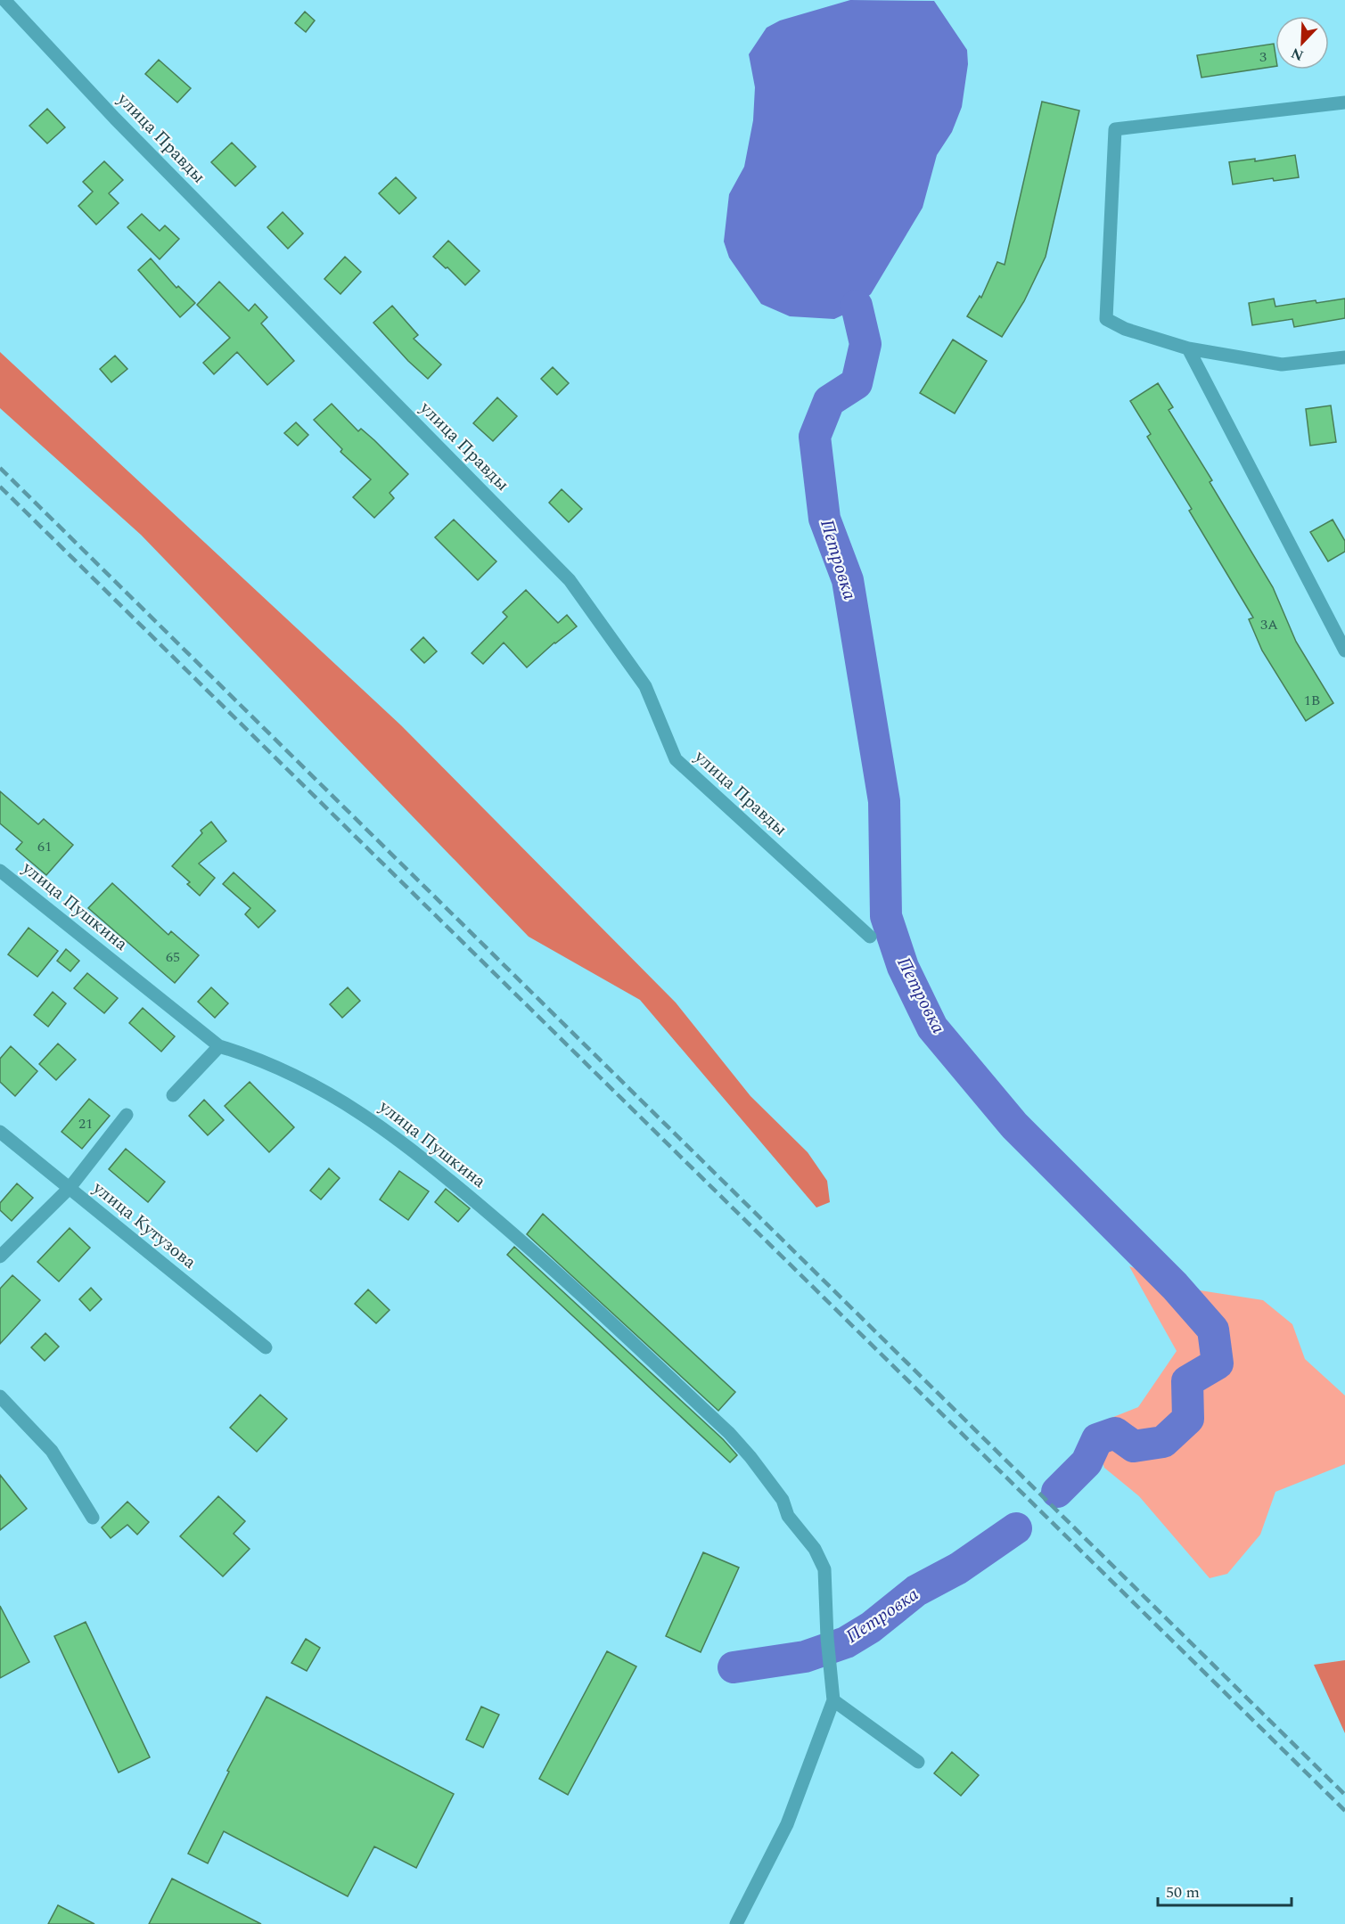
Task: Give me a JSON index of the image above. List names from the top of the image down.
{
  "streets": {
    "street": ["улица Правды", "улица Пушкина", "улица Кутузова"]
  },
  "water": ["Петровка"],
  "house_numbers": [
    "3",
    "3А",
    "1В",
    "61",
    "65",
    "21"
  ],
  "scale_bar": "50 m",
  "north": "bottom left"
}
